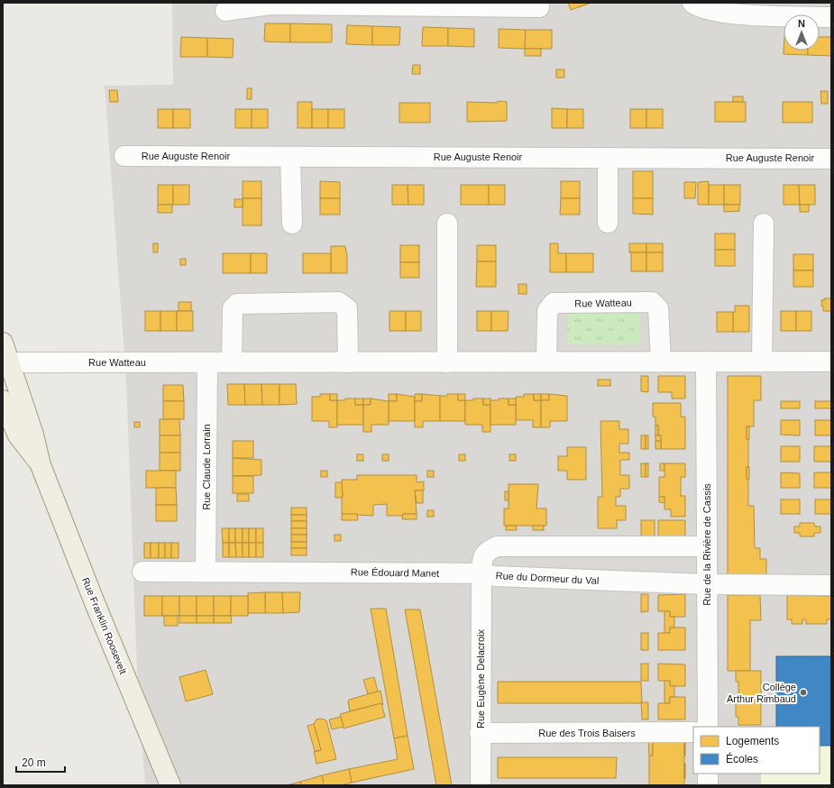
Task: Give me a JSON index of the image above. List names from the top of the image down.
{
  "streets": {
    "main road": ["Rue Franklin Roosevelt"],
    "street": [
      "Rue Auguste Renoir",
      "Rue Watteau",
      "Rue Claude Lorrain",
      "Rue de la Rivière de Cassis",
      "Rue Édouard Manet",
      "Rue du Dormeur du Val",
      "Rue Eugène Delacroix",
      "Rue des Trois Baisers"
    ]
  },
  "crossings": [
    ["Rue Watteau", "Rue Claude Lorrain"],
    ["Rue Watteau", "Rue de la Rivière de Cassis"],
    ["Rue Watteau", "Rue Franklin Roosevelt"],
    ["Rue Claude Lorrain", "Rue Édouard Manet"],
    ["Rue de la Rivière de Cassis", "Rue du Dormeur du Val"],
    ["Rue Édouard Manet", "Rue du Dormeur du Val"],
    ["Rue Édouard Manet", "Rue Eugène Delacroix"],
    ["Rue du Dormeur du Val", "Rue Eugène Delacroix"],
    ["Rue Eugène Delacroix", "Rue des Trois Baisers"]
  ],
  "places": ["Collège Arthur Rimbaud"],
  "legend": ["Logements", "Écoles"],
  "scale_bar": "20 m",
  "north": "top"
}
